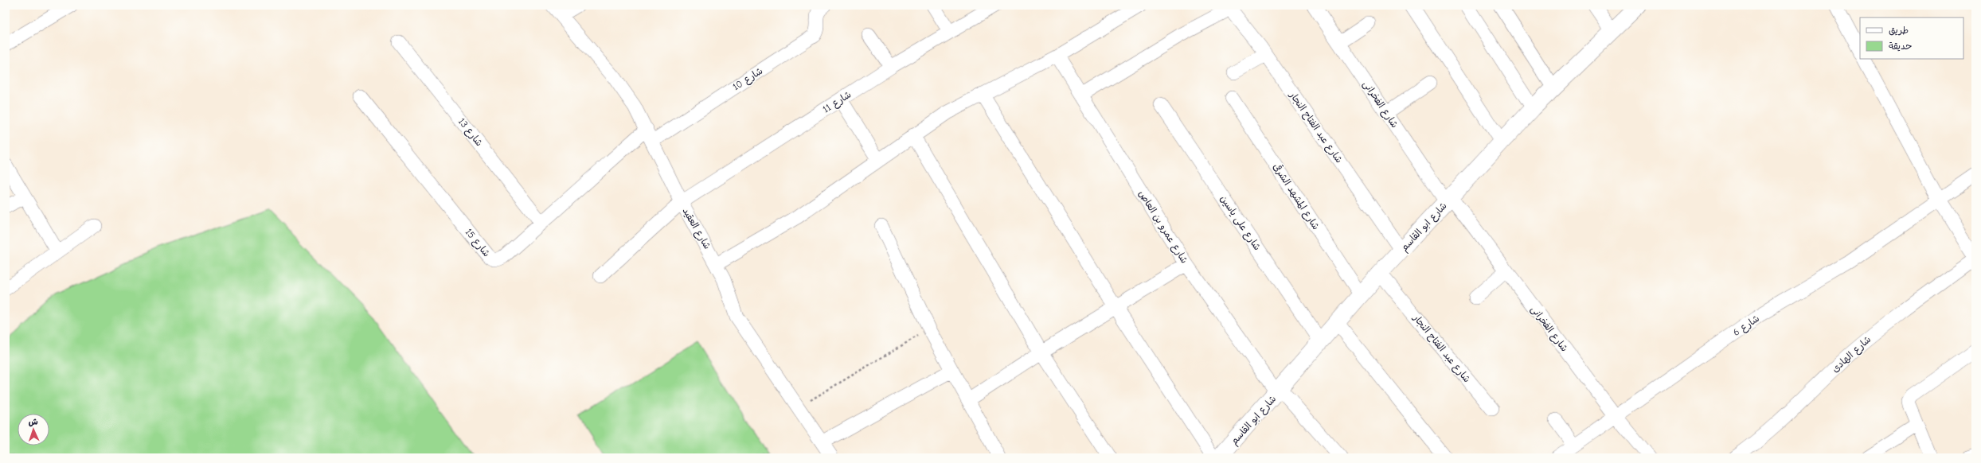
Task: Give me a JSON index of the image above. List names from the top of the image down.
{
  "streets": {
    "street": [
      "شارع 10",
      "شارع 11",
      "شارع الفخرانى",
      "شارع عبد الفتاح النجار",
      "شارع 13",
      "شارع المشهد الشرقى",
      "شارع على ياسين",
      "شارع عمرو بن العاص",
      "شارع ابو القاسم",
      "شارع العقيد",
      "شارع 15",
      "شارع 6",
      "شارع الهادى"
    ]
  },
  "crossings": [
    ["شارع 10", "شارع العقيد"],
    ["شارع 11", "شارع العقيد"],
    ["شارع الفخرانى", "شارع ابو القاسم"],
    ["شارع الفخرانى", "شارع 6"],
    ["شارع عبد الفتاح النجار", "شارع ابو القاسم"],
    ["شارع 13", "شارع 15"],
    ["شارع المشهد الشرقى", "شارع ابو القاسم"],
    ["شارع على ياسين", "شارع ابو القاسم"],
    ["شارع عمرو بن العاص", "شارع ابو القاسم"],
    ["شارع العقيد", "شارع 15"]
  ],
  "legend": ["طريق", "حديقة"],
  "north": "top"
}
